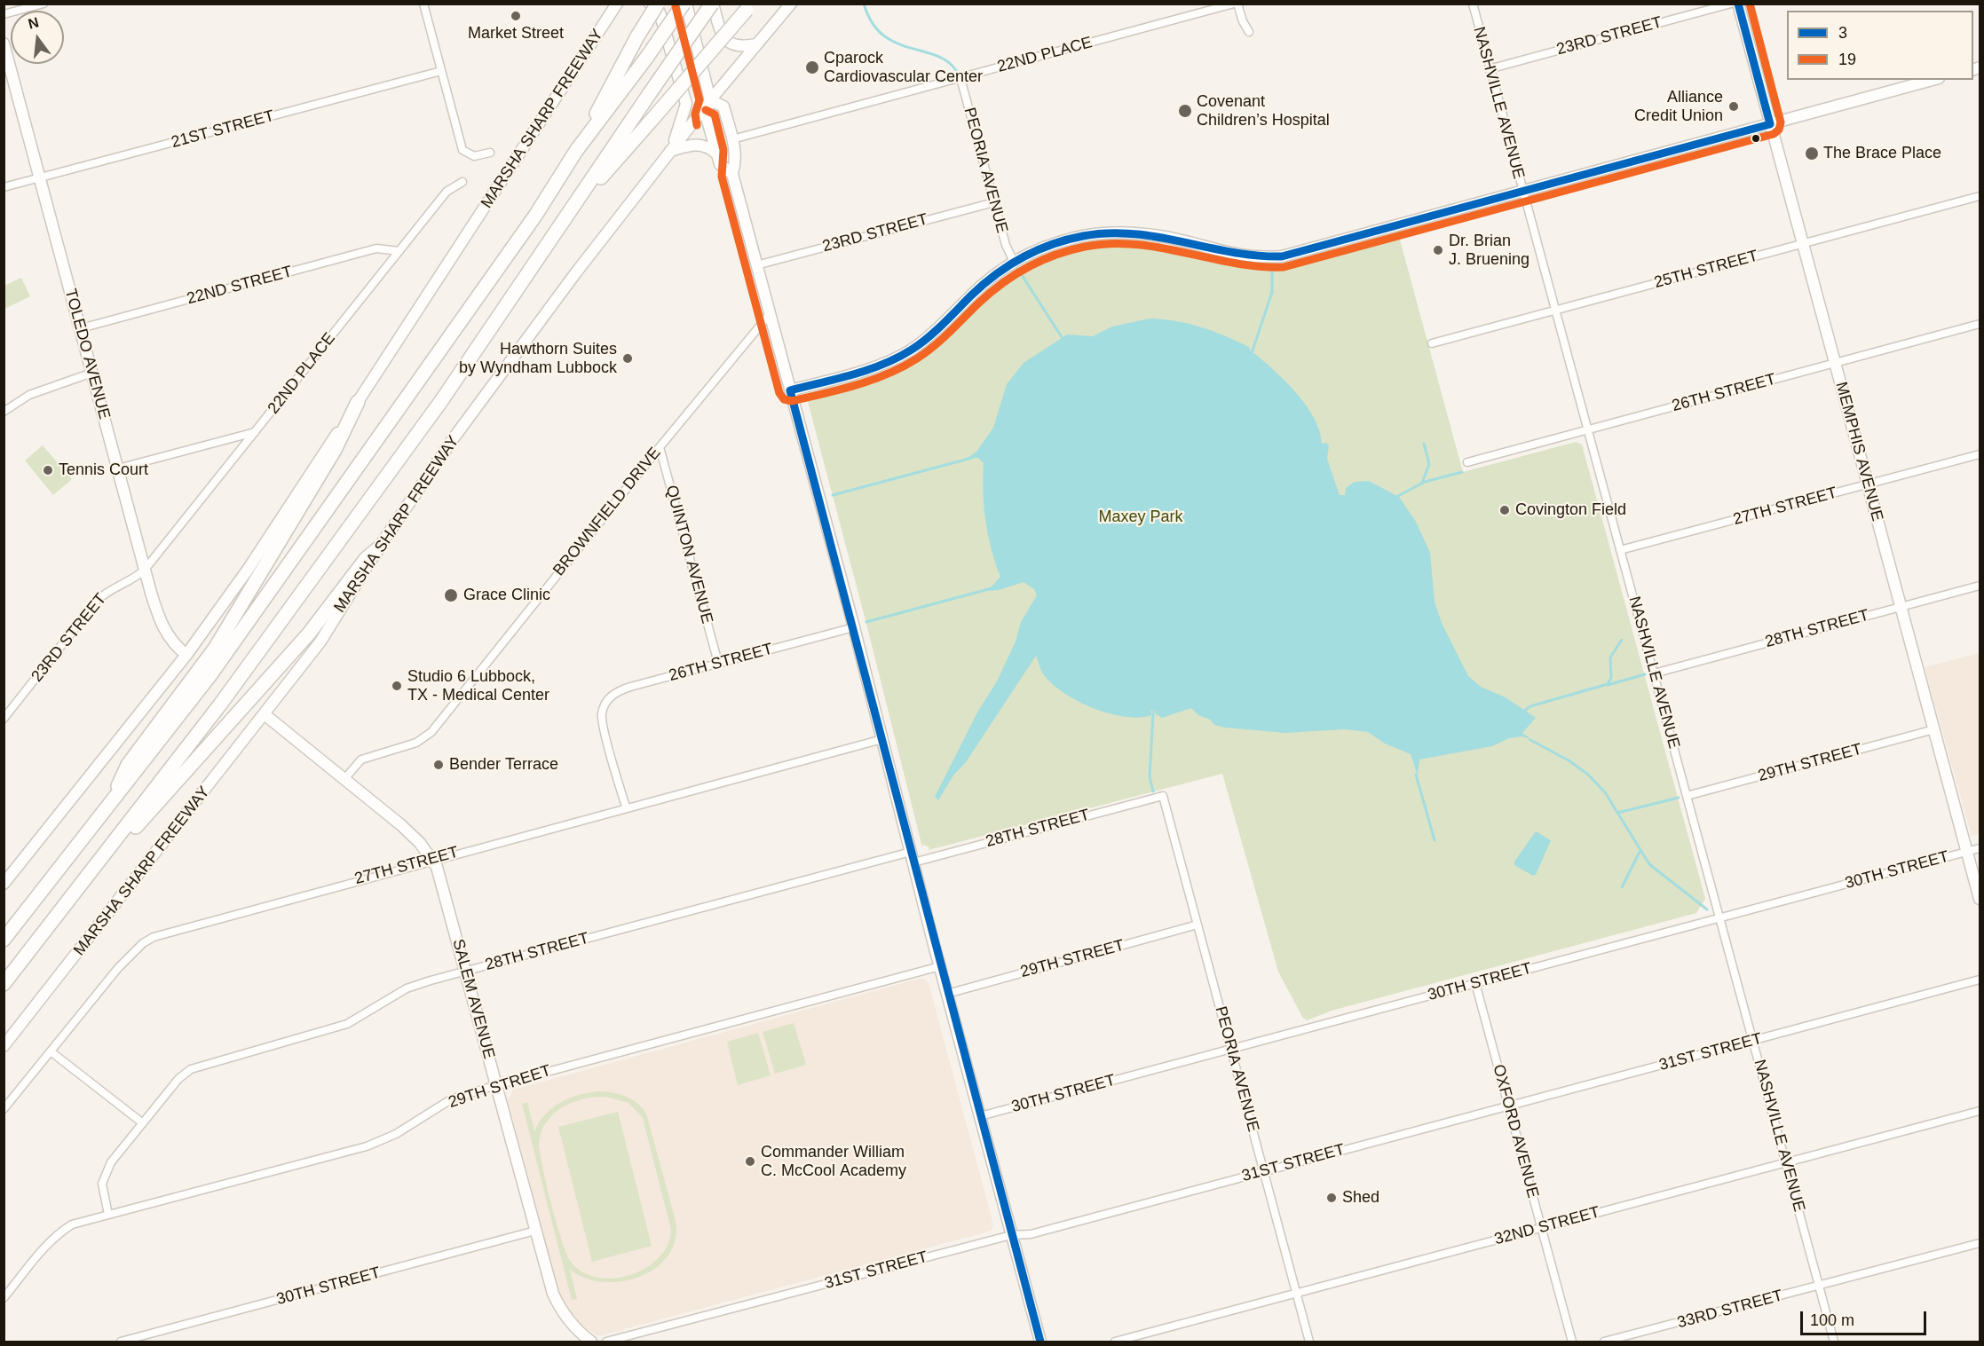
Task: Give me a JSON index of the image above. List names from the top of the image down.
{
  "streets": {
    "highway": ["MARSHA SHARP FREEWAY"],
    "main road": ["TOLEDO AVENUE", "MEMPHIS AVENUE", "SALEM AVENUE"],
    "street": [
      "23RD STREET",
      "22ND PLACE",
      "NASHVILLE AVENUE",
      "21ST STREET",
      "PEORIA AVENUE",
      "25TH STREET",
      "22ND STREET",
      "26TH STREET",
      "27TH STREET",
      "BROWNFIELD DRIVE",
      "QUINTON AVENUE",
      "28TH STREET",
      "29TH STREET",
      "30TH STREET",
      "31ST STREET",
      "OXFORD AVENUE",
      "32ND STREET",
      "33RD STREET"
    ]
  },
  "crossings": [
    ["23RD STREET", "22ND PLACE"],
    ["23RD STREET", "NASHVILLE AVENUE"],
    ["23RD STREET", "PEORIA AVENUE"],
    ["23RD STREET", "TOLEDO AVENUE"],
    ["22ND PLACE", "PEORIA AVENUE"],
    ["22ND PLACE", "22ND STREET"],
    ["22ND PLACE", "TOLEDO AVENUE"],
    ["NASHVILLE AVENUE", "25TH STREET"],
    ["NASHVILLE AVENUE", "26TH STREET"],
    ["NASHVILLE AVENUE", "27TH STREET"],
    ["NASHVILLE AVENUE", "28TH STREET"],
    ["NASHVILLE AVENUE", "29TH STREET"],
    ["NASHVILLE AVENUE", "30TH STREET"],
    ["NASHVILLE AVENUE", "31ST STREET"],
    ["NASHVILLE AVENUE", "32ND STREET"],
    ["NASHVILLE AVENUE", "33RD STREET"],
    ["MARSHA SHARP FREEWAY", "TOLEDO AVENUE"],
    ["MARSHA SHARP FREEWAY", "SALEM AVENUE"],
    ["21ST STREET", "TOLEDO AVENUE"],
    ["PEORIA AVENUE", "28TH STREET"],
    ["PEORIA AVENUE", "29TH STREET"],
    ["PEORIA AVENUE", "30TH STREET"],
    ["PEORIA AVENUE", "31ST STREET"],
    ["PEORIA AVENUE", "32ND STREET"],
    ["25TH STREET", "MEMPHIS AVENUE"],
    ["22ND STREET", "TOLEDO AVENUE"],
    ["26TH STREET", "MEMPHIS AVENUE"],
    ["26TH STREET", "27TH STREET"],
    ["26TH STREET", "QUINTON AVENUE"],
    ["MEMPHIS AVENUE", "27TH STREET"],
    ["MEMPHIS AVENUE", "28TH STREET"],
    ["MEMPHIS AVENUE", "29TH STREET"],
    ["MEMPHIS AVENUE", "30TH STREET"],
    ["27TH STREET", "SALEM AVENUE"],
    ["BROWNFIELD DRIVE", "QUINTON AVENUE"],
    ["BROWNFIELD DRIVE", "SALEM AVENUE"],
    ["28TH STREET", "29TH STREET"],
    ["28TH STREET", "SALEM AVENUE"],
    ["29TH STREET", "SALEM AVENUE"],
    ["30TH STREET", "SALEM AVENUE"],
    ["30TH STREET", "OXFORD AVENUE"],
    ["31ST STREET", "OXFORD AVENUE"],
    ["OXFORD AVENUE", "32ND STREET"]
  ],
  "parks": ["Maxey Park"],
  "places": [
    "Market Street",
    "Cparock Cardiovascular Center",
    "Alliance Credit Union",
    "Covenant Children’s Hospital",
    "The Brace Place",
    "Dr. Brian J. Bruening",
    "Hawthorn Suites by Wyndham Lubbock",
    "Tennis Court",
    "Covington Field",
    "Grace Clinic",
    "Studio 6 Lubbock, TX - Medical Center",
    "Bender Terrace",
    "Commander William C. McCool Academy",
    "Shed"
  ],
  "lines": ["transit line 3", "transit line 19"],
  "legend": ["3", "19"],
  "scale_bar": "100 m",
  "north": "top"
}
